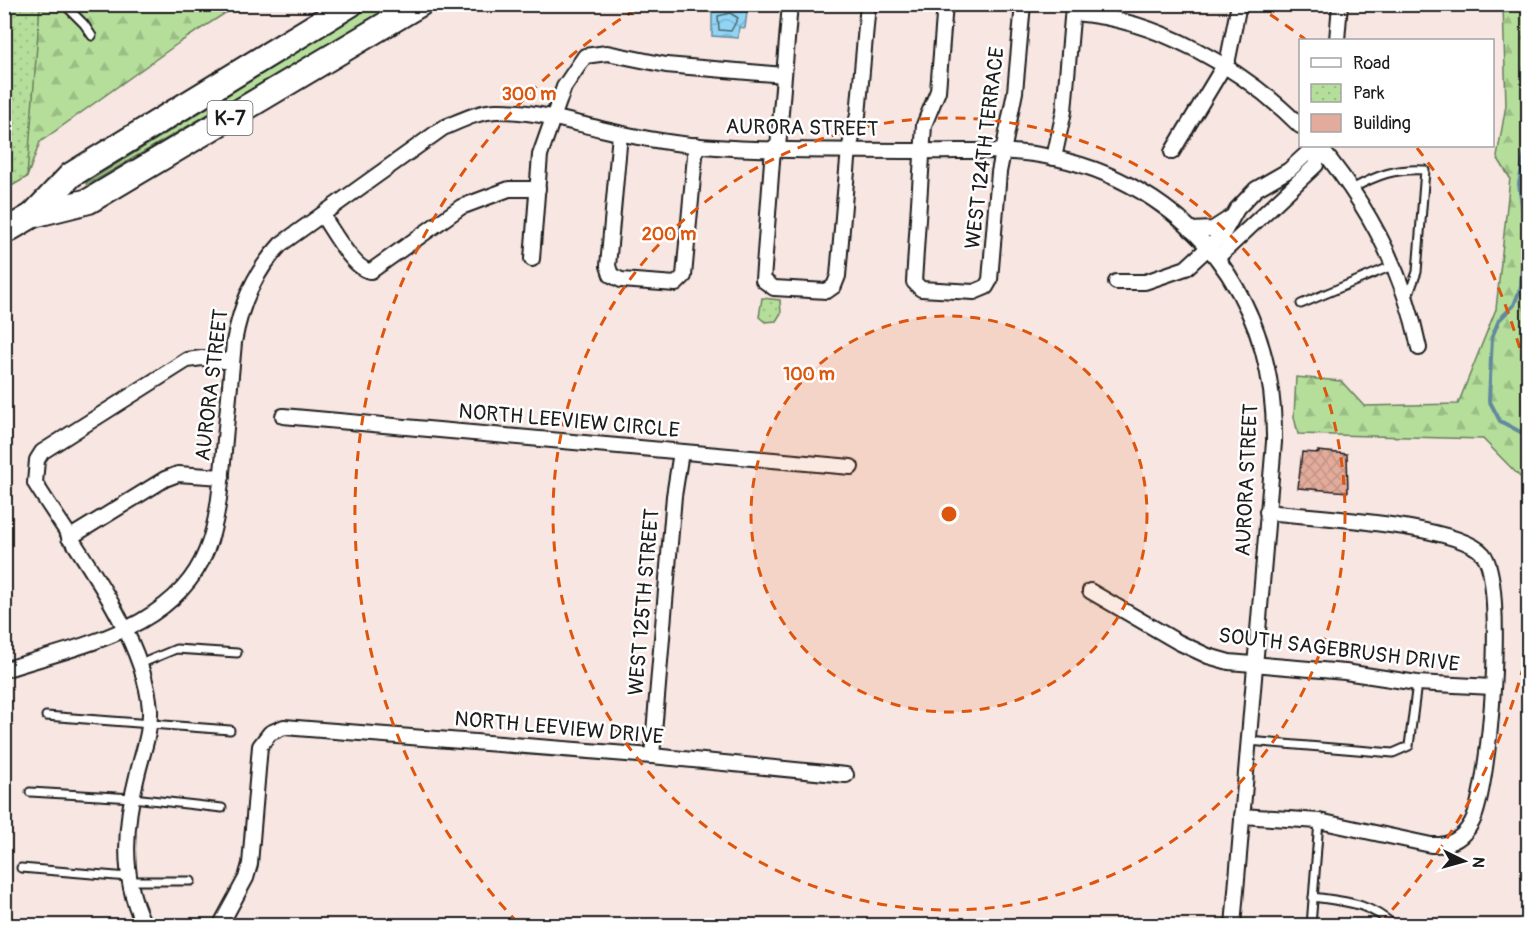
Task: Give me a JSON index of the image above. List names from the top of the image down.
{
  "streets": {
    "highway": ["K-7"],
    "street": [
      "AURORA STREET",
      "WEST 124TH TERRACE",
      "NORTH LEEVIEW CIRCLE",
      "WEST 125TH STREET",
      "SOUTH SAGEBRUSH DRIVE",
      "NORTH LEEVIEW DRIVE"
    ]
  },
  "crossings": [
    ["AURORA STREET", "WEST 124TH TERRACE"],
    ["AURORA STREET", "SOUTH SAGEBRUSH DRIVE"],
    ["NORTH LEEVIEW CIRCLE", "WEST 125TH STREET"],
    ["WEST 125TH STREET", "NORTH LEEVIEW DRIVE"]
  ],
  "legend": ["Road", "Park", "Building"],
  "north": "right",
  "rings": ["300 m", "200 m", "100 m"]
}
